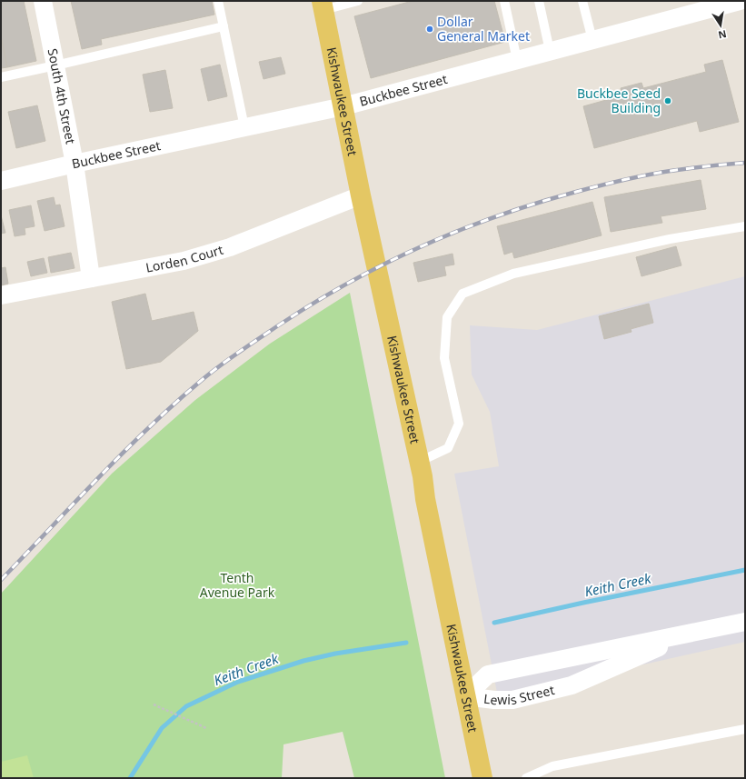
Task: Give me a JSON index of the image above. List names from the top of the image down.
{
  "streets": {
    "main road": ["Kishwaukee Street"],
    "street": [
      "Buckbee Street",
      "South 4th Street",
      "Lorden Court",
      "Lewis Street"
    ]
  },
  "crossings": [
    ["Buckbee Street", "South 4th Street"],
    ["Buckbee Street", "Kishwaukee Street"],
    ["South 4th Street", "Lorden Court"],
    ["Kishwaukee Street", "Lorden Court"],
    ["Kishwaukee Street", "Lewis Street"]
  ],
  "water": ["Keith Creek"],
  "parks": ["Tenth Avenue Park"],
  "places": ["Dollar General Market", "Buckbee Seed Building"],
  "north": "bottom"
}
